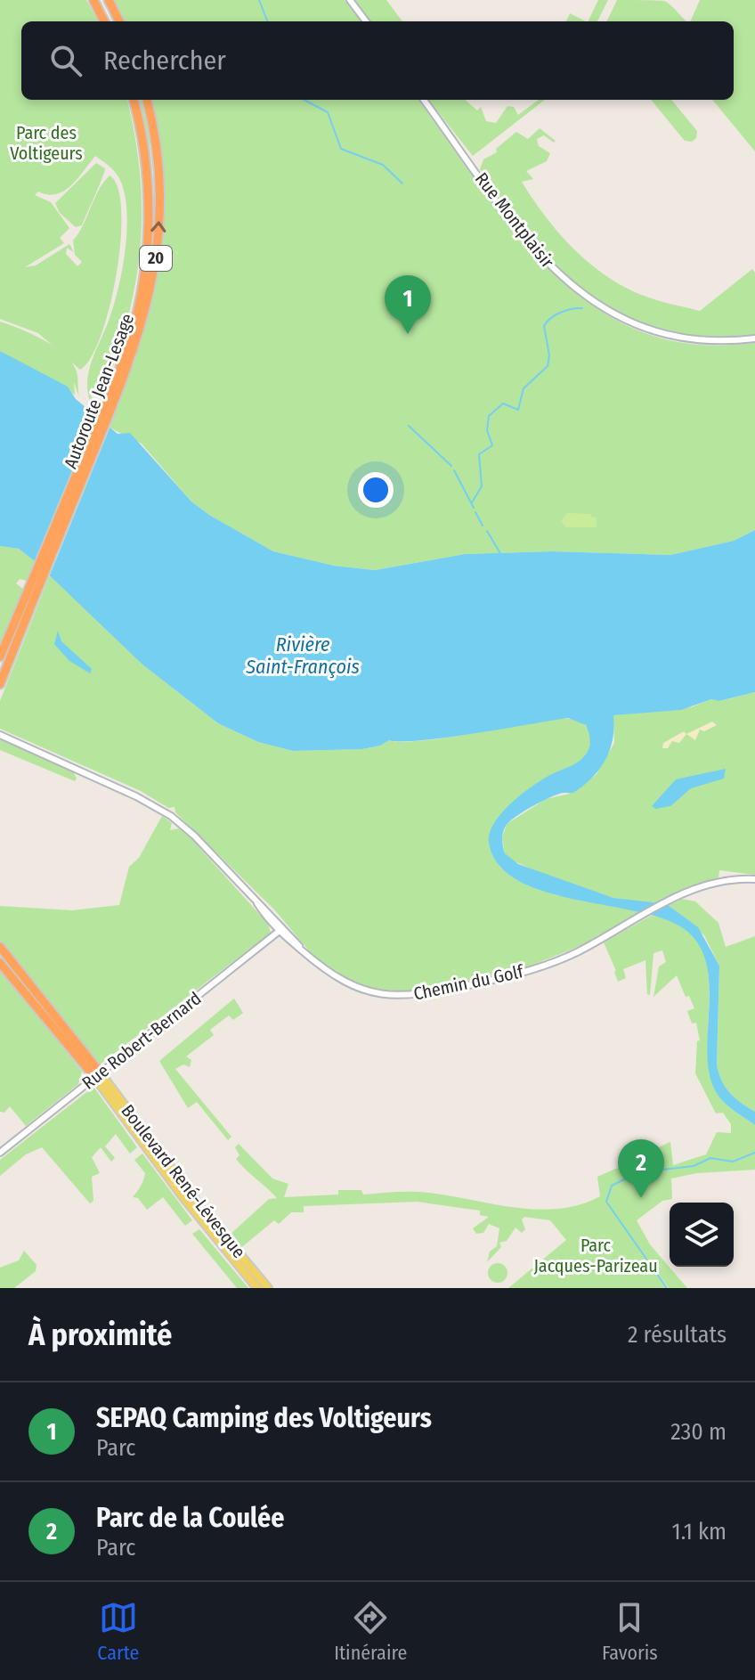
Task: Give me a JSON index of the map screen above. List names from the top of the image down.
{
  "streets": {
    "highway": ["20", "Autoroute Jean-Lesage"],
    "main road": ["Boulevard René-Lévesque"],
    "street": ["Rue Montplaisir", "Chemin du Golf", "Rue Robert-Bernard"]
  },
  "crossings": [
    ["Chemin du Golf", "Rue Robert-Bernard"],
    ["Rue Robert-Bernard", "Boulevard René-Lévesque"]
  ],
  "water": ["Rivière Saint-François"],
  "parks": ["Parc des Voltigeurs", "Parc Jacques-Parizeau"],
  "page": {
    "search": "Rechercher",
    "pins": ["1", "2"],
    "heading": ["À proximité", "2 résultats"],
    "list": [
      {
        "mark": "1",
        "name": "SEPAQ Camping des Voltigeurs",
        "note": "Parc",
        "value": "230 m"
      },
      {
        "mark": "2",
        "name": "Parc de la Coulée",
        "note": "Parc",
        "value": "1.1 km"
      }
    ],
    "nav": ["Carte", "Itinéraire", "Favoris"]
  }
}
